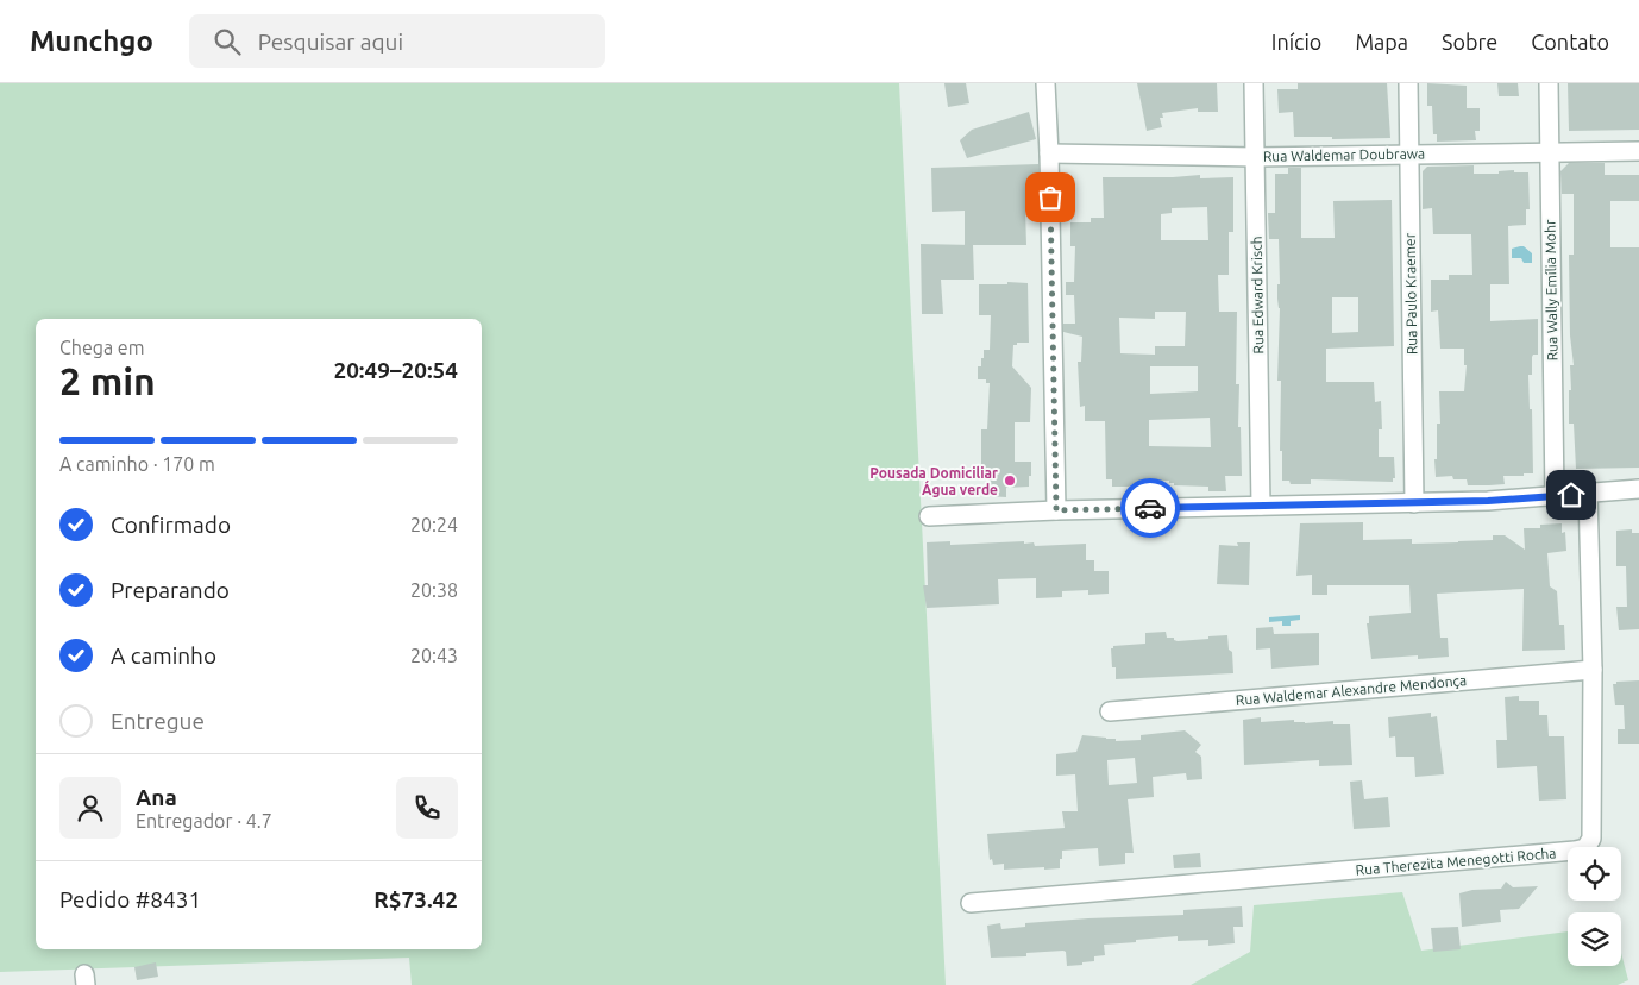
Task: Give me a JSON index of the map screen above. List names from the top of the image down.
{
  "streets": {
    "street": [
      "Rua Waldemar Doubrawa",
      "Rua Wally Emília Mohr",
      "Rua Paulo Kraemer",
      "Rua Edward Krisch",
      "Rua Waldemar Alexandre Mendonça",
      "Rua Therezita Menegotti Rocha"
    ]
  },
  "crossings": [
    ["Rua Waldemar Doubrawa", "Rua Wally Emília Mohr"],
    ["Rua Waldemar Doubrawa", "Rua Paulo Kraemer"],
    ["Rua Waldemar Doubrawa", "Rua Edward Krisch"],
    ["Rua Waldemar Alexandre Mendonça", "Rua Therezita Menegotti Rocha"]
  ],
  "places": ["Pousada Domiciliar Água verde"],
  "page": {
    "header": "Munchgo",
    "search": "Pesquisar aqui",
    "nav": [
      "Início",
      "Mapa",
      "Sobre",
      "Contato"
    ],
    "heading": ["2 min", "Chega em", "20:49–20:54"],
    "panel": [
      "Ana",
      "Entregador · 4.7",
      "Pedido #8431",
      "R$73.42"
    ],
    "bar": "A caminho · 170 m",
    "list": [
      ["Confirmado", "20:24"],
      ["Preparando", "20:38"],
      ["A caminho", "20:43"],
      "Entregue"
    ]
  }
}
